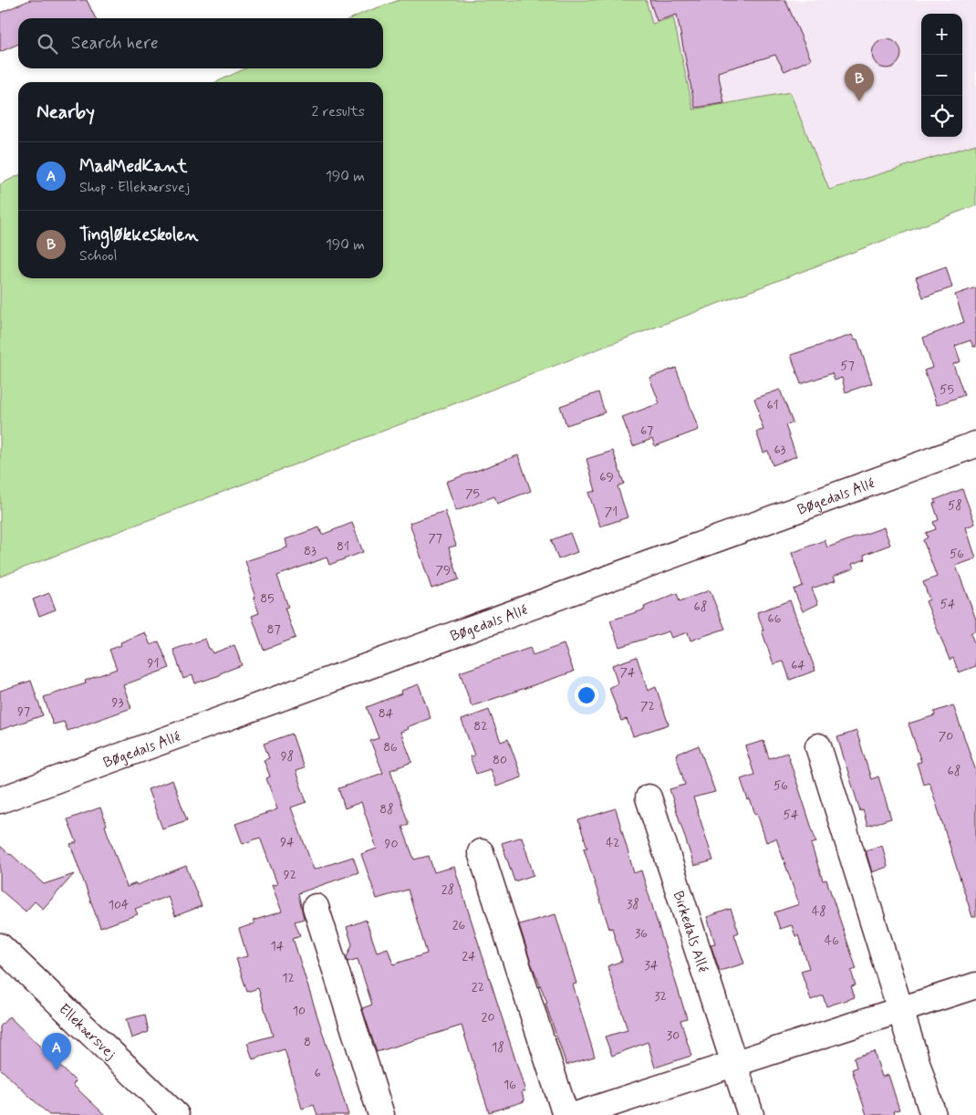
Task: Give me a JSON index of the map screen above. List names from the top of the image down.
{
  "streets": {
    "street": ["Bøgedals Allé", "Birkedals Allé", "Ellekærsvej"]
  },
  "house_numbers": [
    "57",
    "55",
    "61",
    "67",
    "63",
    "69",
    "75",
    "58",
    "71",
    "77",
    "81",
    "83",
    "56",
    "79",
    "85",
    "54",
    "68",
    "66",
    "87",
    "91",
    "64",
    "74",
    "93",
    "72",
    "97",
    "84",
    "82",
    "70",
    "86",
    "98",
    "80",
    "68",
    "56",
    "88",
    "54",
    "94",
    "42",
    "90",
    "92",
    "28",
    "38",
    "104",
    "48",
    "26",
    "36",
    "46",
    "14",
    "24",
    "34",
    "12",
    "22",
    "32",
    "10",
    "20",
    "30",
    "8",
    "18",
    "6",
    "16"
  ],
  "page": {
    "map_buttons": ["+", "−"],
    "search": "Search here",
    "pins": ["B", "A"],
    "heading": ["Nearby", "2 results"],
    "list": [
      {
        "mark": "A",
        "name": "MadMedKant",
        "note": "Shop · Ellekærsvej",
        "value": "190 m"
      },
      {
        "mark": "B",
        "name": "Tingløkkeskolen",
        "note": "School",
        "value": "190 m"
      }
    ]
  }
}
